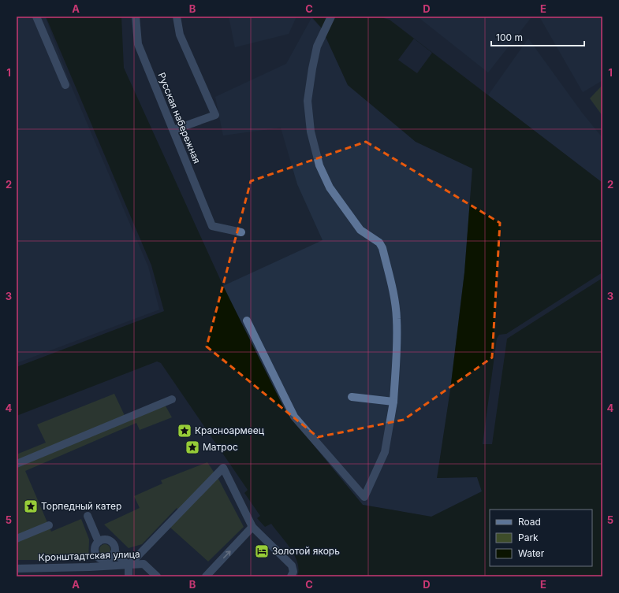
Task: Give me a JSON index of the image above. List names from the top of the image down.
{
  "streets": {
    "street": ["Русская набережная", "Кронштадтская улица"]
  },
  "places": {
    "place": ["Красноармеец", "Матрос", "Торпедный катер"],
    "hotel": ["Золотой якорь"]
  },
  "legend": ["Road", "Park", "Water"],
  "scale_bar": "100 m",
  "grid": {
    "columns": [
      "A",
      "B",
      "C",
      "D",
      "E"
    ],
    "rows": [
      "1",
      "2",
      "3",
      "4",
      "5"
    ]
  }
}
